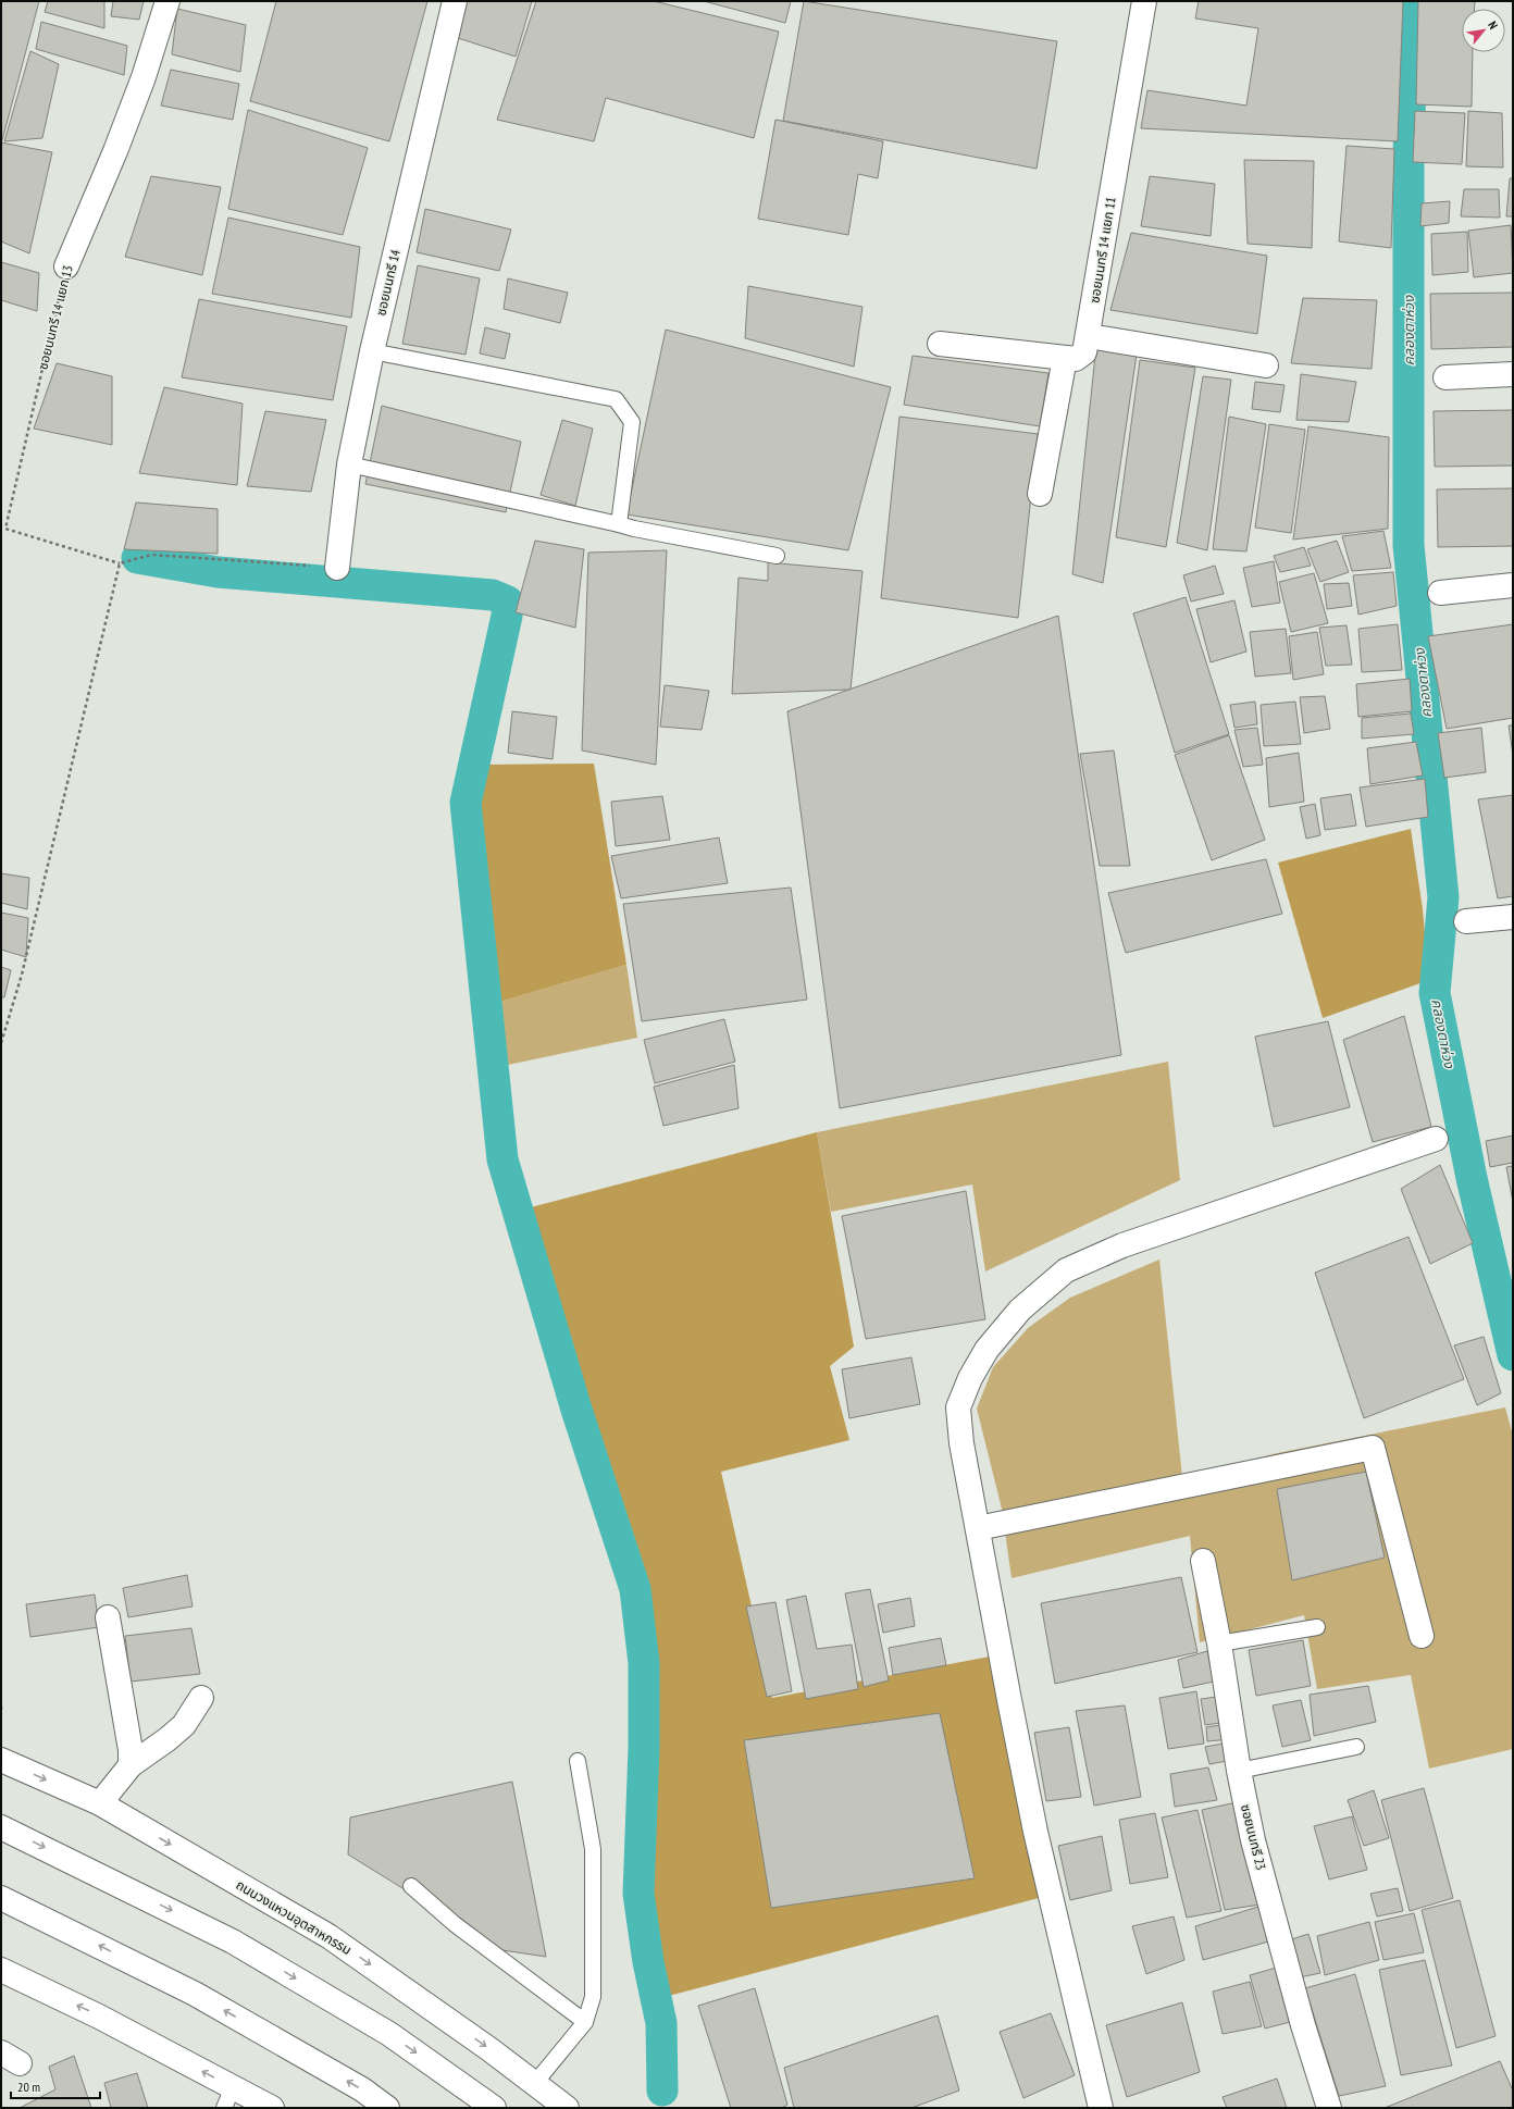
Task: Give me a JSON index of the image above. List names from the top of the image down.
{
  "streets": {
    "street": [
      "ซอยนนทรี 14 แยก 11",
      "ซอยนนทรี 14",
      "ซอยนนทรี 14 แยก 13",
      "ซอยนนทรี 23",
      "ถนนวงแหวนอุตสาหกรรม"
    ]
  },
  "water": ["คลองตาห่วง"],
  "scale_bar": "20 m",
  "north": "top right"
}
